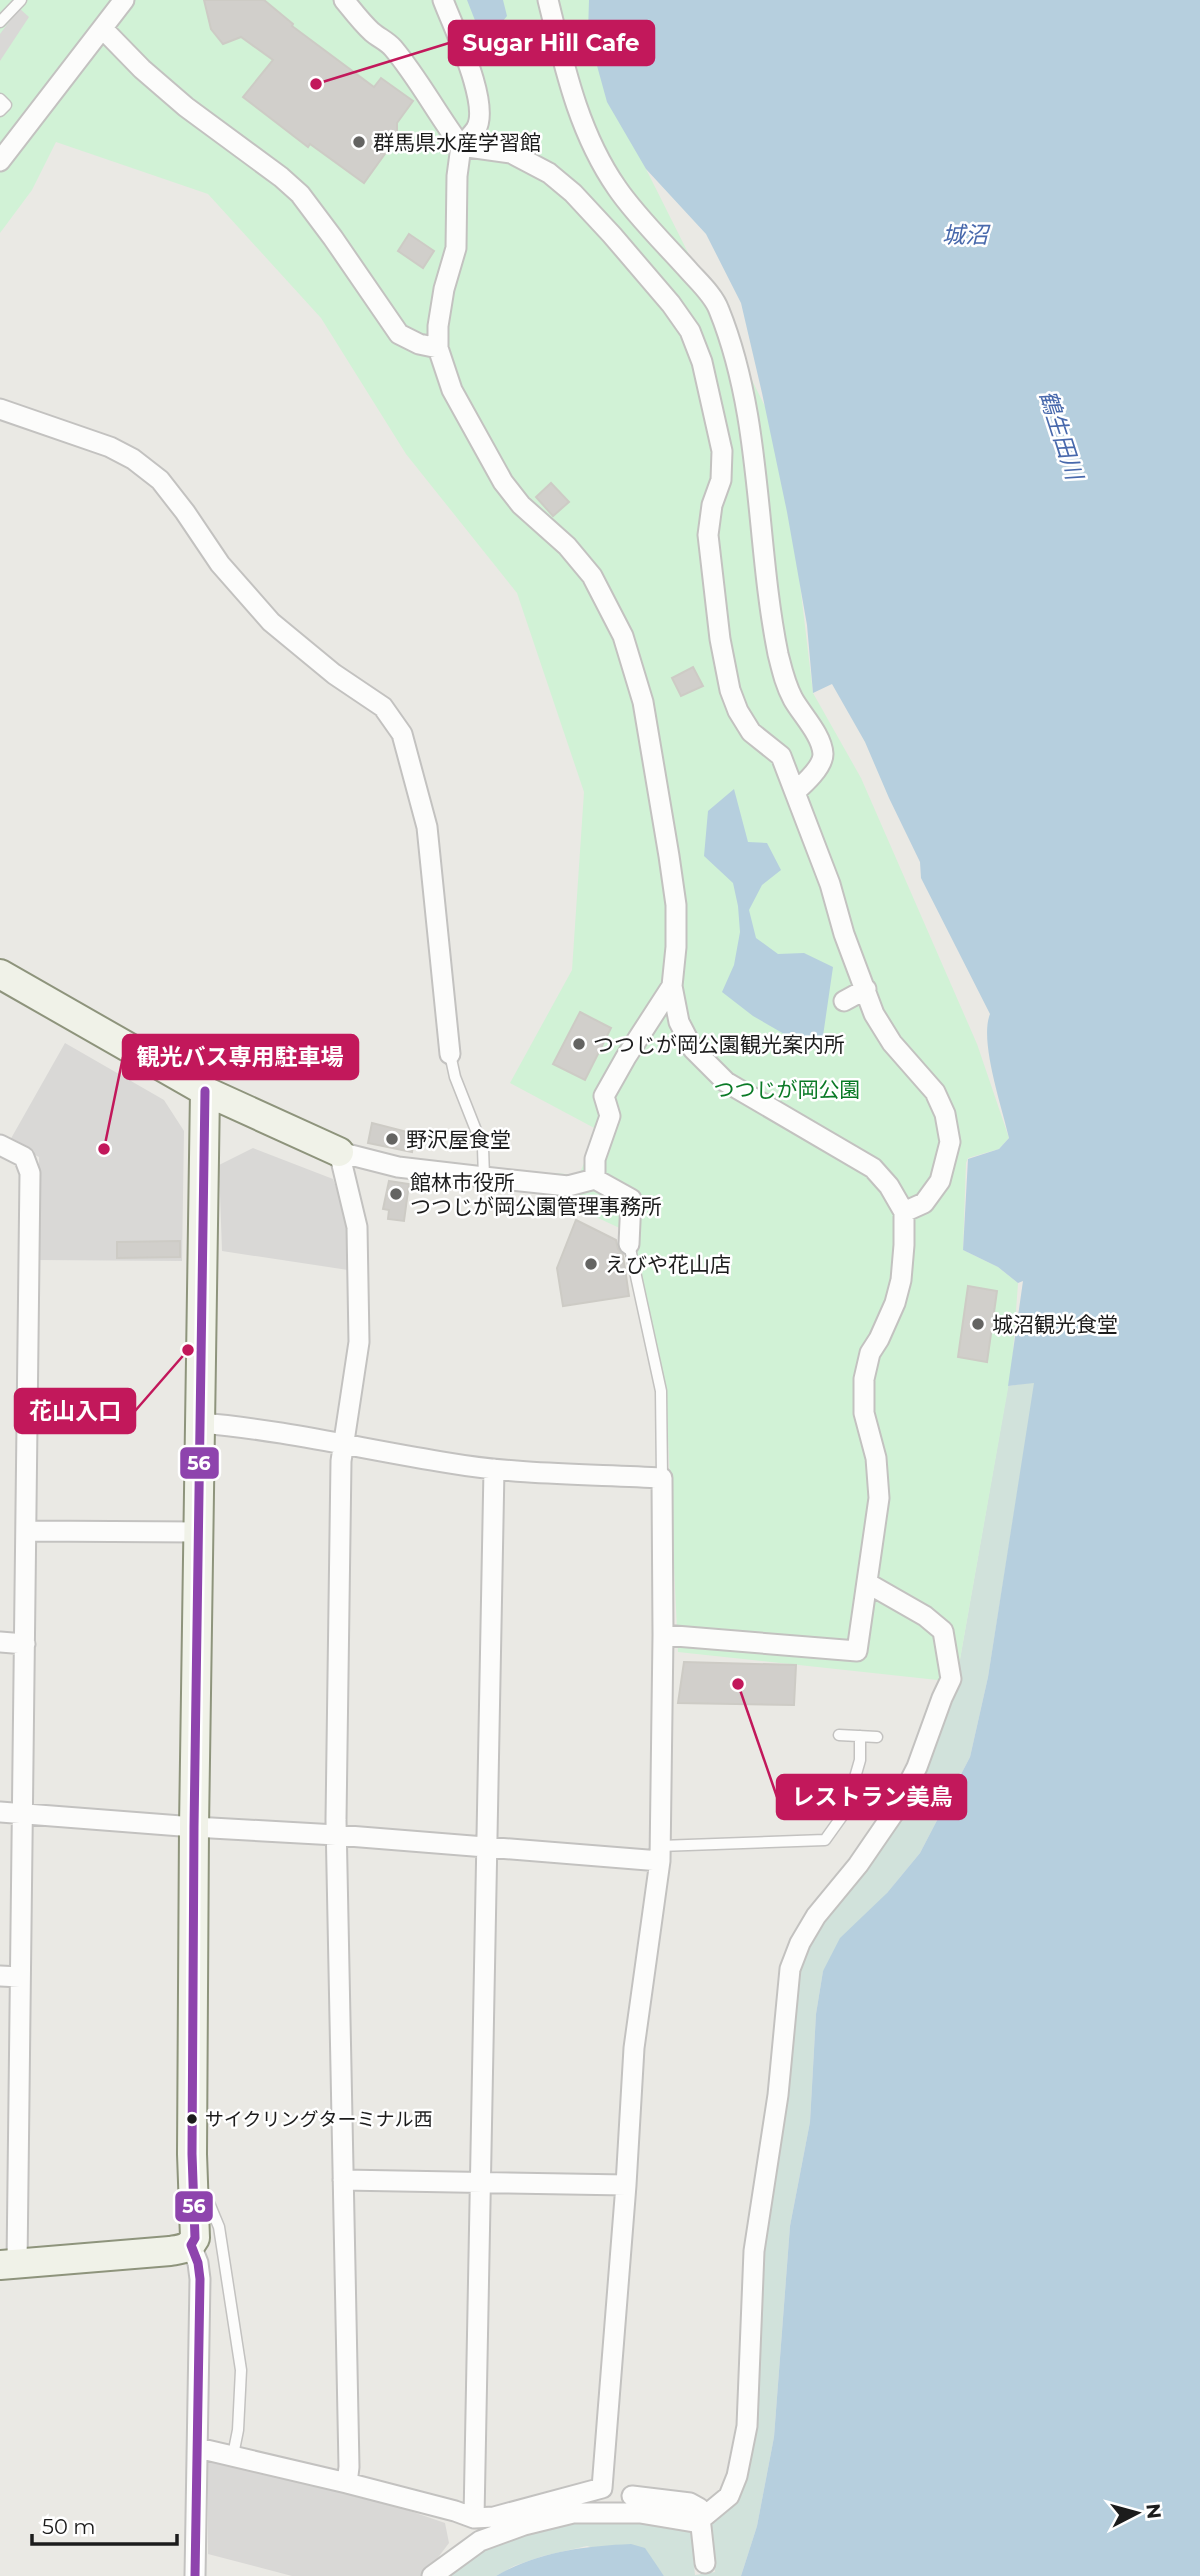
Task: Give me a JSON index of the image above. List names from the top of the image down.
{
  "water": ["城沼", "鶴生田川"],
  "parks": ["つつじが岡公園"],
  "places": [
    "Sugar Hill Cafe",
    "群馬県水産学習館",
    "つつじが岡公園観光案内所",
    "野沢屋食堂",
    "観光バス専用駐車場",
    "館林市役所 つつじが岡公園管理事務所",
    "えびや花山店",
    "城沼観光食堂",
    "花山入口",
    "レストラン美鳥",
    "サイクリングターミナル西"
  ],
  "lines": ["transit line 56"],
  "scale_bar": "50 m",
  "north": "right"
}
